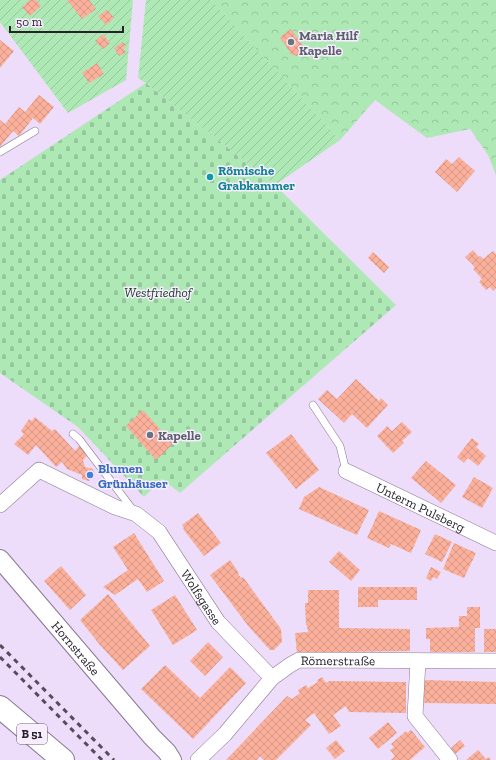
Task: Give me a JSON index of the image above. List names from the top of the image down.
{
  "streets": {
    "main road": ["B 51"],
    "street": [
      "Unterm Pulsberg",
      "Wolfsgasse",
      "Hornstraße",
      "Römerstraße"
    ]
  },
  "crossings": [
    ["Wolfsgasse", "Römerstraße"]
  ],
  "parks": ["Westfriedhof"],
  "places": [
    "Maria Hilf Kapelle",
    "Römische Grabkammer",
    "Kapelle",
    "Blumen Grünhäuser"
  ],
  "scale_bar": "50 m"
}
